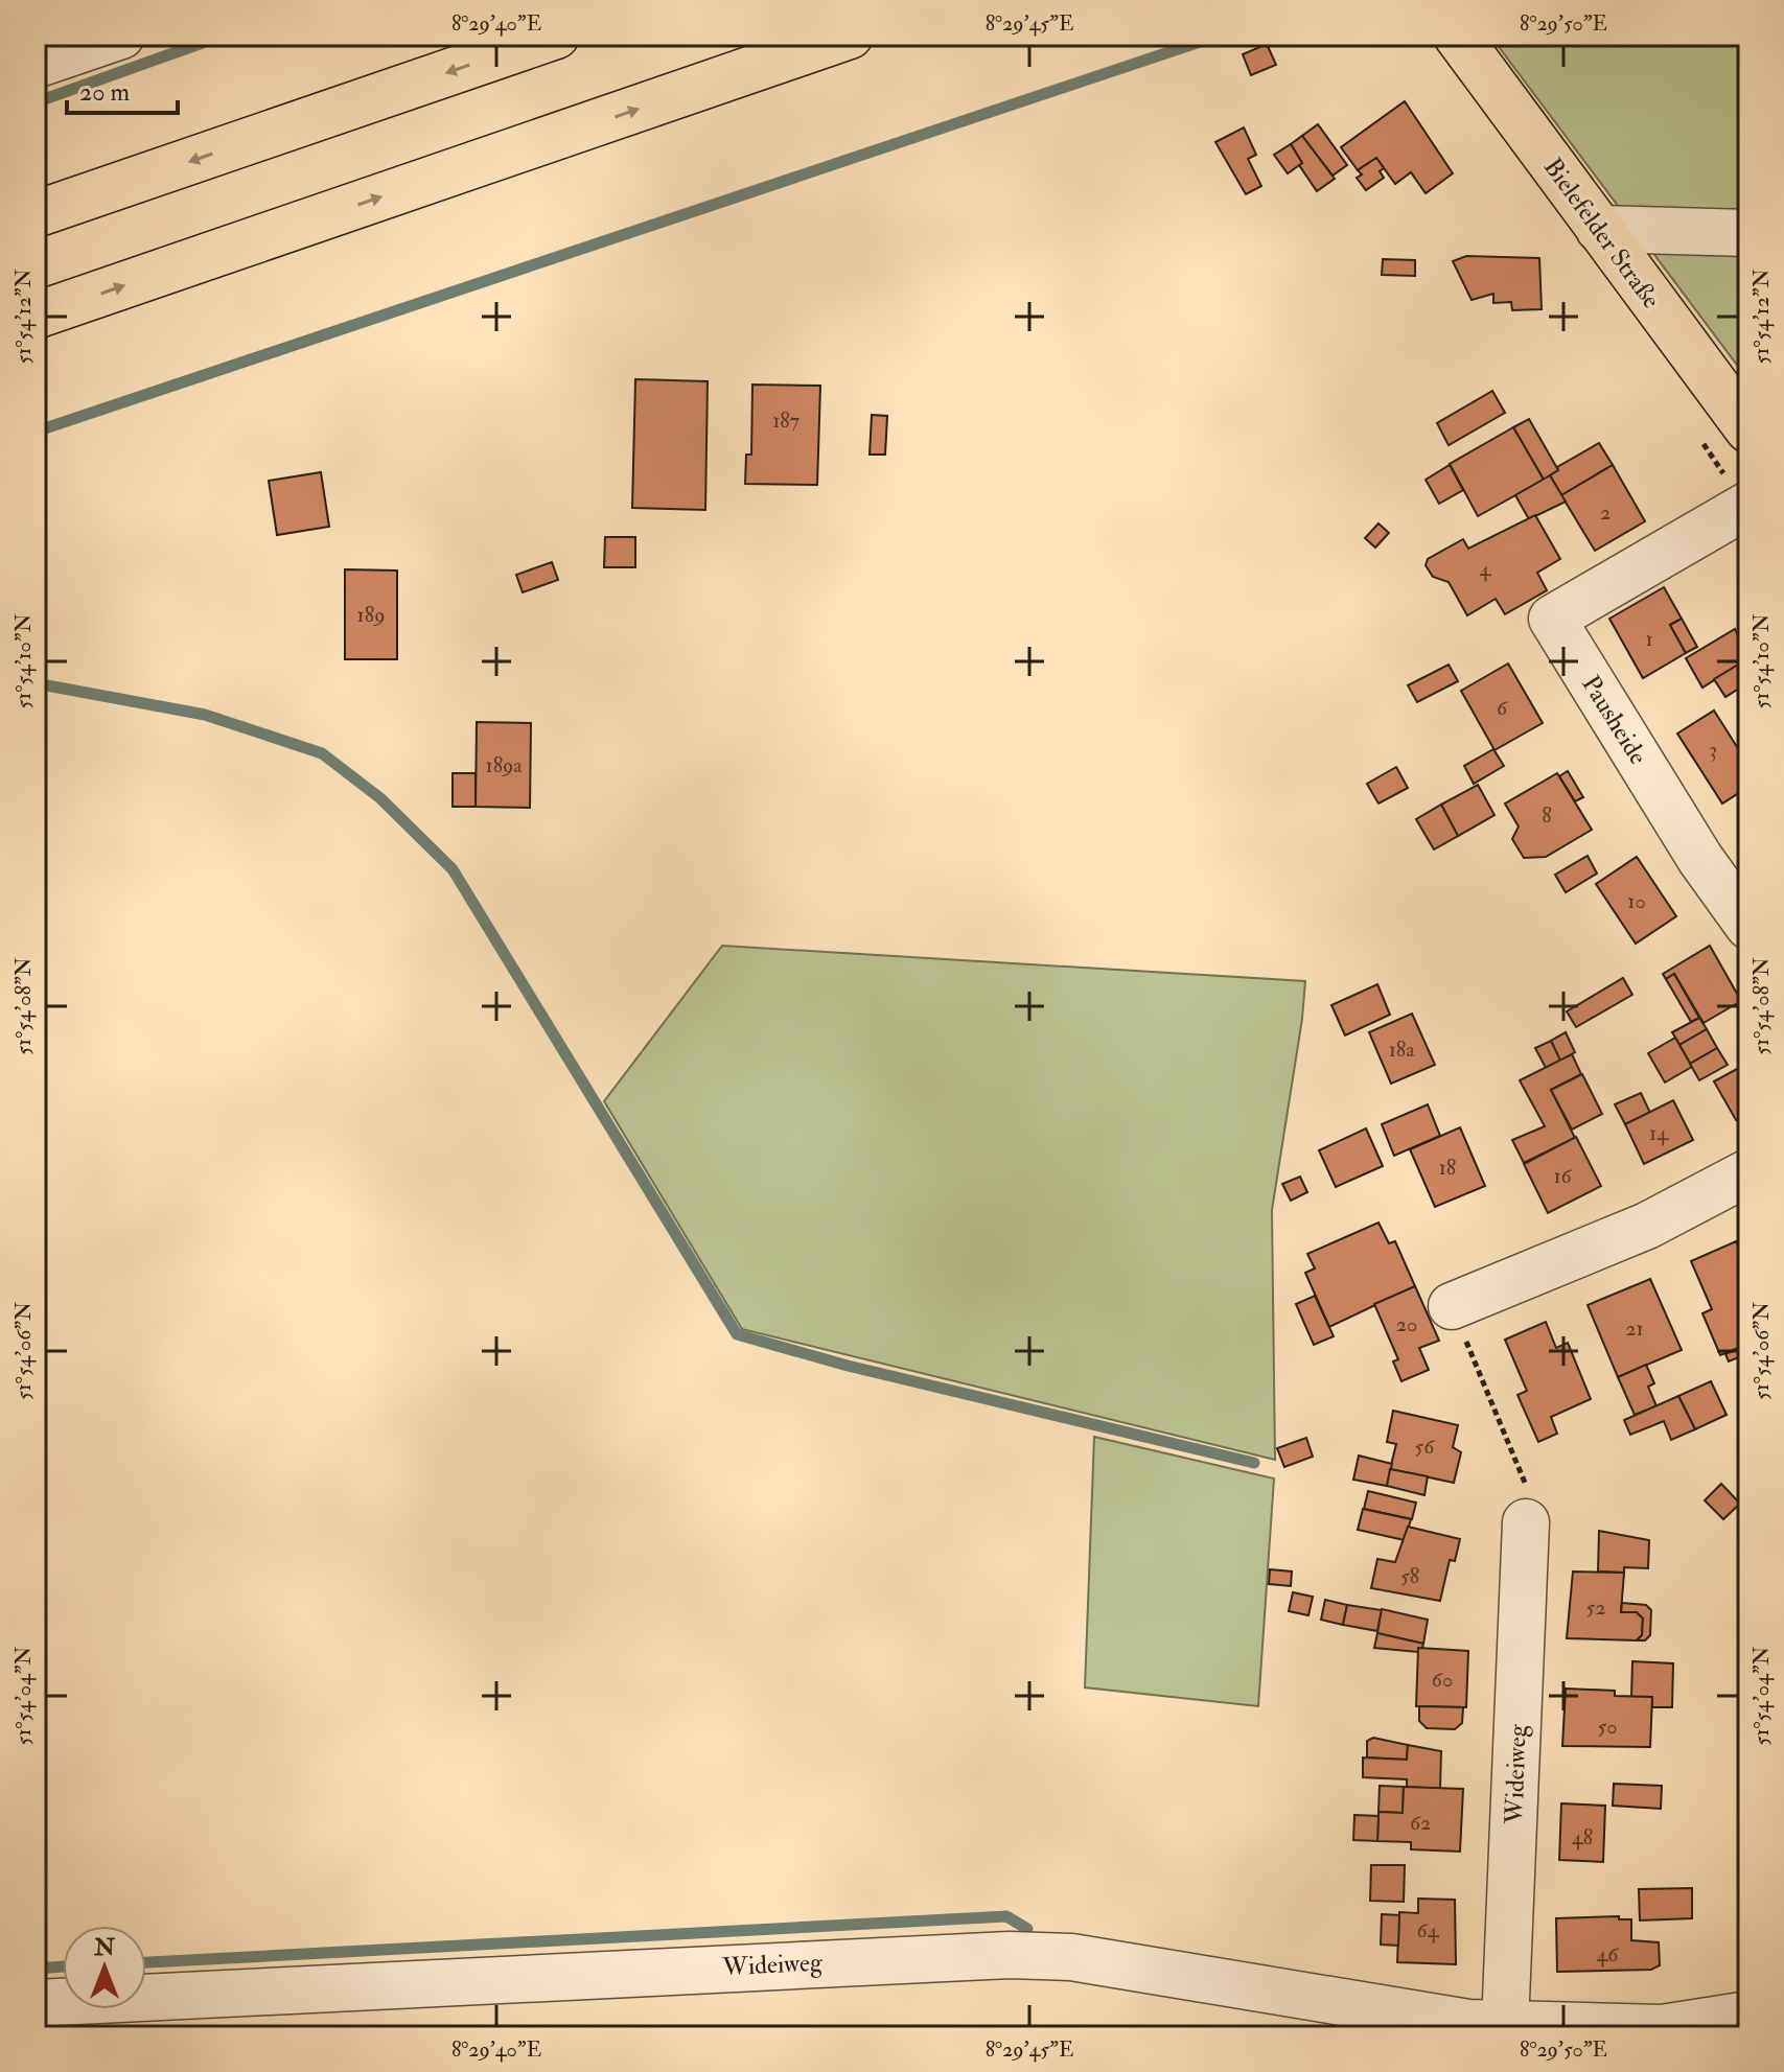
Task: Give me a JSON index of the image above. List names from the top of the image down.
{
  "streets": {
    "main road": ["Bielefelder Straße"],
    "street": ["Pausheide", "Wideiweg"]
  },
  "house_numbers": [
    "187",
    "2",
    "4",
    "189",
    "1",
    "6",
    "3",
    "189a",
    "8",
    "10",
    "18a",
    "14",
    "18",
    "16",
    "20",
    "21",
    "56",
    "58",
    "52",
    "60",
    "50",
    "62",
    "48",
    "64",
    "46"
  ],
  "scale_bar": "20 m",
  "north": "top",
  "coordinates": [
    "8°29'40\"E",
    "8°29'45\"E",
    "8°29'50\"E",
    "51°54'12\"N",
    "51°54'10\"N",
    "51°54'08\"N",
    "51°54'06\"N",
    "51°54'04\"N"
  ]
}
